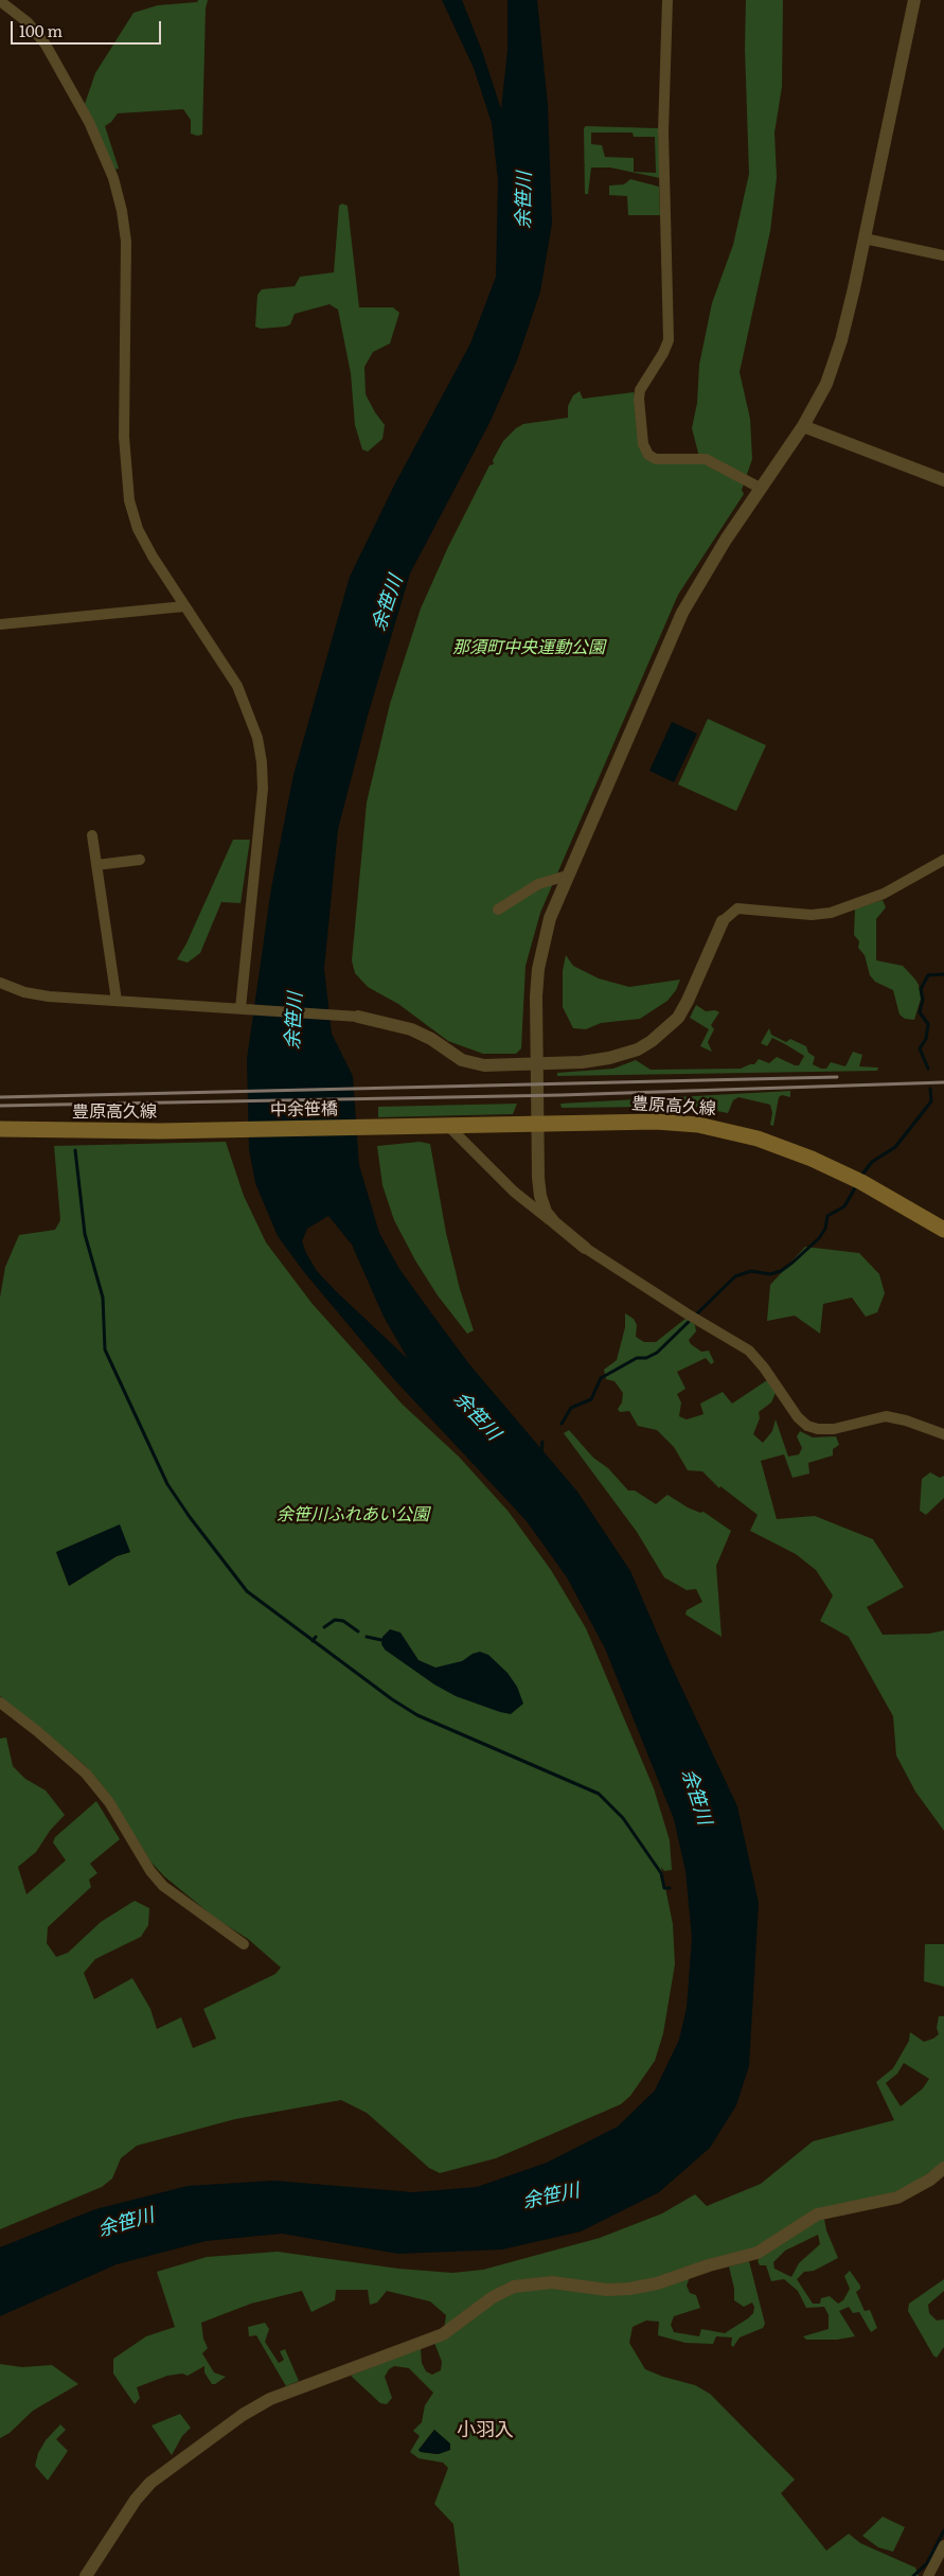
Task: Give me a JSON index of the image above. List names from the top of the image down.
{
  "streets": {
    "main road": ["豊原高久線", "中余笹橋"]
  },
  "crossings": [
    ["豊原高久線", "中余笹橋"]
  ],
  "districts": ["小羽入"],
  "water": ["余笹川"],
  "parks": ["那須町中央運動公園", "余笹川ふれあい公園"],
  "scale_bar": "100 m"
}
